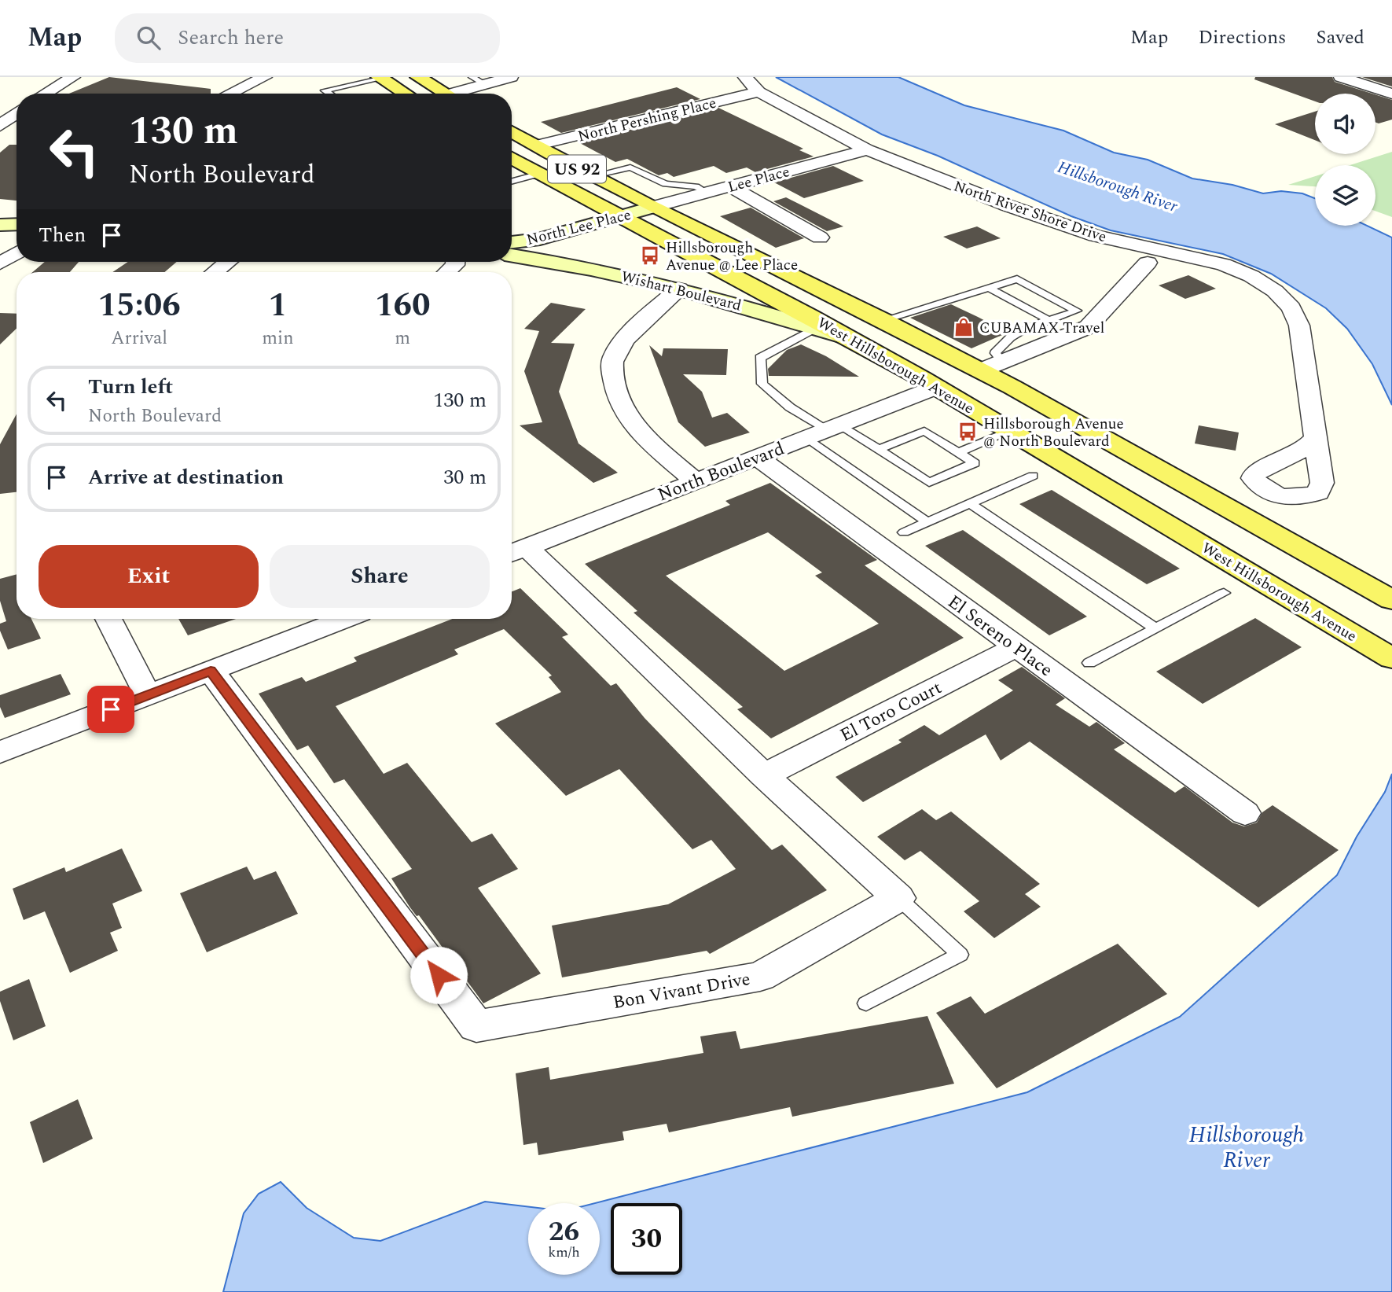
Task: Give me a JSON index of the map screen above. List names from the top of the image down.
{
  "streets": {
    "main road": ["US 92", "West Hillsborough Avenue"],
    "street": [
      "North Pershing Place",
      "Lee Place",
      "North River Shore Drive",
      "North Lee Place",
      "Wishart Boulevard",
      "North Boulevard",
      "El Sereno Place",
      "El Toro Court",
      "Bon Vivant Drive"
    ]
  },
  "crossings": [
    ["North Pershing Place", "North River Shore Drive"],
    ["North Pershing Place", "West Hillsborough Avenue"],
    ["Lee Place", "North River Shore Drive"],
    ["Lee Place", "North Lee Place"],
    ["Lee Place", "West Hillsborough Avenue"],
    ["North Lee Place", "West Hillsborough Avenue"],
    ["Wishart Boulevard", "West Hillsborough Avenue"],
    ["West Hillsborough Avenue", "North Boulevard"],
    ["North Boulevard", "El Sereno Place"],
    ["El Sereno Place", "El Toro Court"]
  ],
  "water": ["Hillsborough River"],
  "places": {
    "bus stop": ["Hillsborough Avenue @ Lee Place", "Hillsborough Avenue @ North Boulevard"],
    "shop": ["CUBAMAX Travel"]
  },
  "page": {
    "header": "Map",
    "search": "Search here",
    "nav": ["Map", "Directions", "Saved"],
    "turn": ["130 m", "North Boulevard"],
    "then": "Then",
    "eta": [
      "15:06",
      "Arrival",
      "1",
      "min",
      "160",
      "m"
    ],
    "list": [
      {
        "name": "Turn left",
        "note": "North Boulevard",
        "value": "130 m"
      },
      {
        "name": "Arrive at destination",
        "value": "30 m"
      }
    ],
    "buttons": ["Exit", "Share"],
    "speed": "26 km/h",
    "limit": "30"
  }
}
